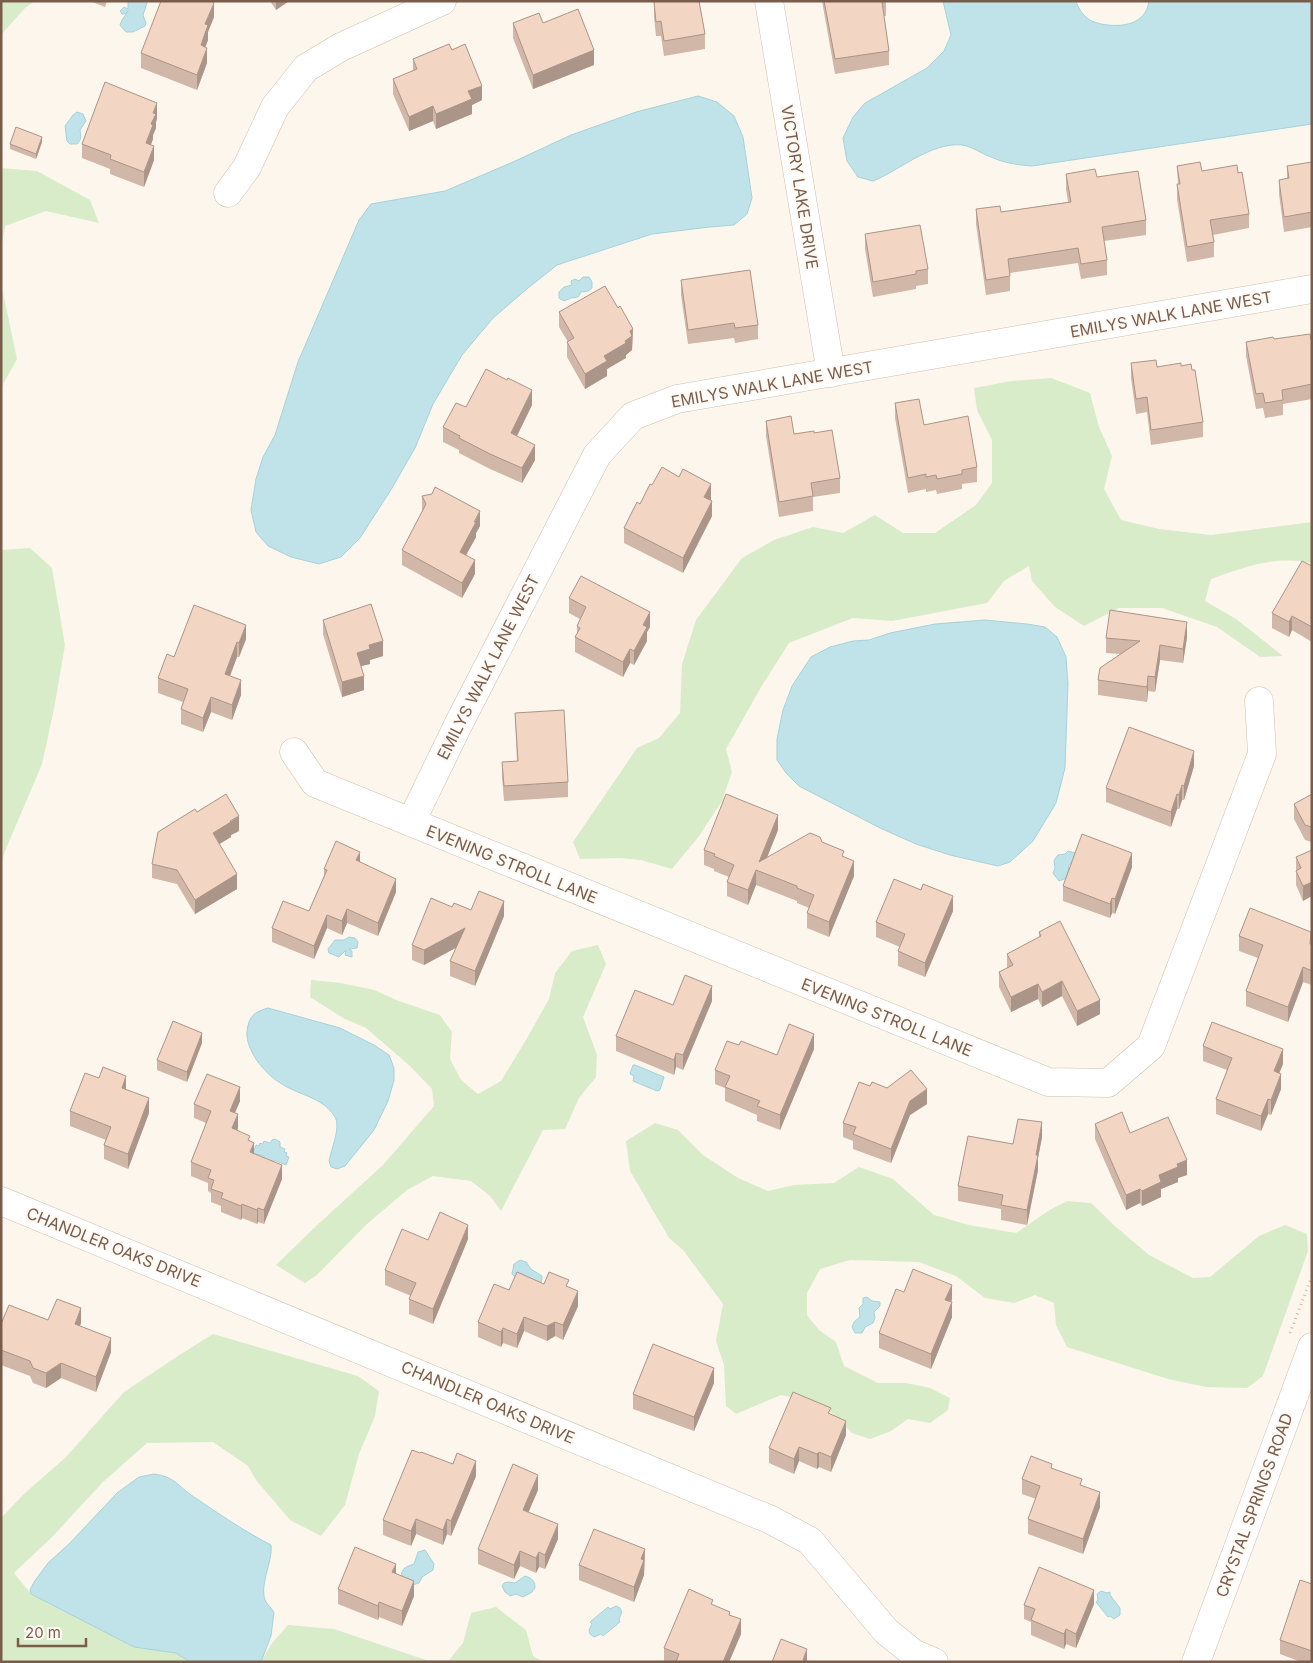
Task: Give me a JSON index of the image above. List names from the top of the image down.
{
  "streets": {
    "street": [
      "VICTORY LAKE DRIVE",
      "EMILYS WALK LANE WEST",
      "EVENING STROLL LANE",
      "CHANDLER OAKS DRIVE",
      "CRYSTAL SPRINGS ROAD"
    ]
  },
  "crossings": [
    ["VICTORY LAKE DRIVE", "EMILYS WALK LANE WEST"],
    ["EMILYS WALK LANE WEST", "EVENING STROLL LANE"]
  ],
  "scale_bar": "20 m"
}
